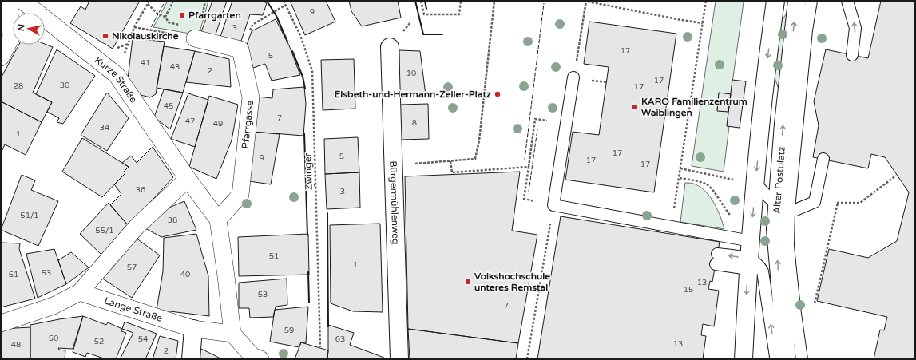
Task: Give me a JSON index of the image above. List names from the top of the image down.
{
  "streets": {
    "street": [
      "Kurze Straße",
      "Pfarrgasse",
      "Alter Postplatz",
      "Bürgermühlenweg",
      "Lange Straße"
    ],
    "path": ["Zwinger"]
  },
  "crossings": [
    ["Kurze Straße", "Pfarrgasse"],
    ["Kurze Straße", "Lange Straße"]
  ],
  "places": [
    "Pfarrgarten",
    "Nikolauskirche",
    "Elsbeth-und-Hermann-Zeller-Platz",
    "KARO Familienzentrum Waiblingen",
    "Volkshochschule unteres Remstal"
  ],
  "house_numbers": [
    "9",
    "3",
    "17",
    "5",
    "41",
    "43",
    "2",
    "10",
    "17",
    "30",
    "28",
    "17",
    "45",
    "7",
    "47",
    "8",
    "49",
    "34",
    "1",
    "17",
    "5",
    "9",
    "17",
    "17",
    "36",
    "3",
    "51/1",
    "38",
    "55/1",
    "51",
    "1",
    "57",
    "53",
    "51",
    "40",
    "13",
    "15",
    "53",
    "7",
    "59",
    "50",
    "54",
    "63",
    "52",
    "13",
    "48",
    "2"
  ],
  "north": "left"
}
